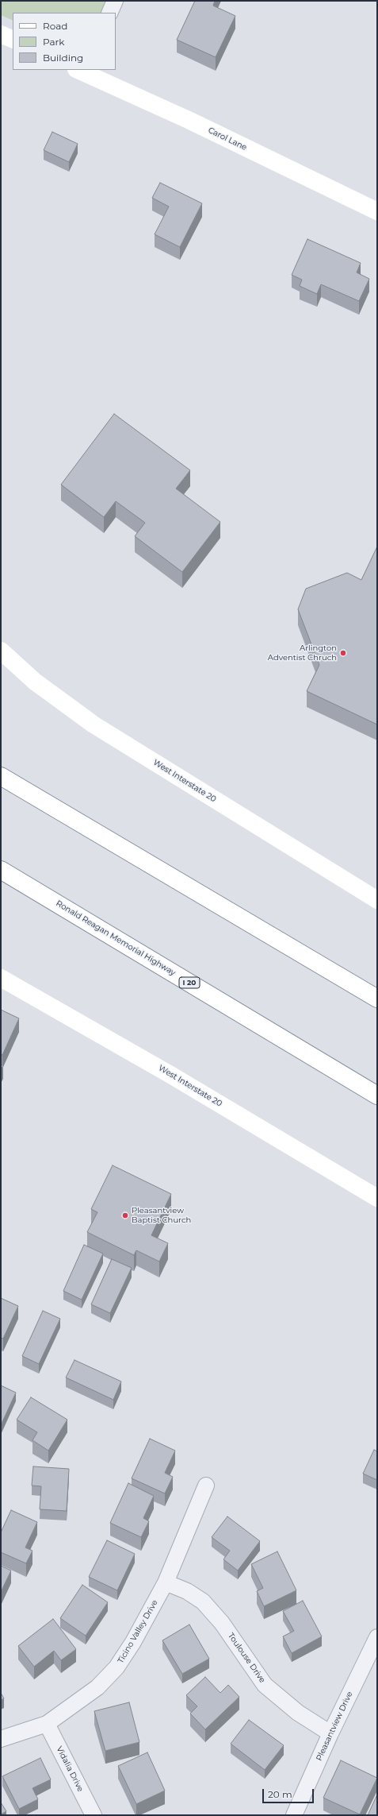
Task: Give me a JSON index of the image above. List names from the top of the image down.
{
  "streets": {
    "main road": [
      "Carol Lane",
      "West Interstate 20",
      "Ronald Reagan Memorial Highway",
      "I 20"
    ],
    "street": [
      "Ticino Valley Drive",
      "Toulouse Drive",
      "Pleasantview Drive",
      "Vidalia Drive"
    ]
  },
  "crossings": [
    ["Ticino Valley Drive", "Toulouse Drive"],
    ["Ticino Valley Drive", "Vidalia Drive"],
    ["Toulouse Drive", "Pleasantview Drive"]
  ],
  "places": ["Arlington Adventist Chruch", "Pleasantview Baptist Church"],
  "legend": ["Road", "Park", "Building"],
  "scale_bar": "20 m"
}
